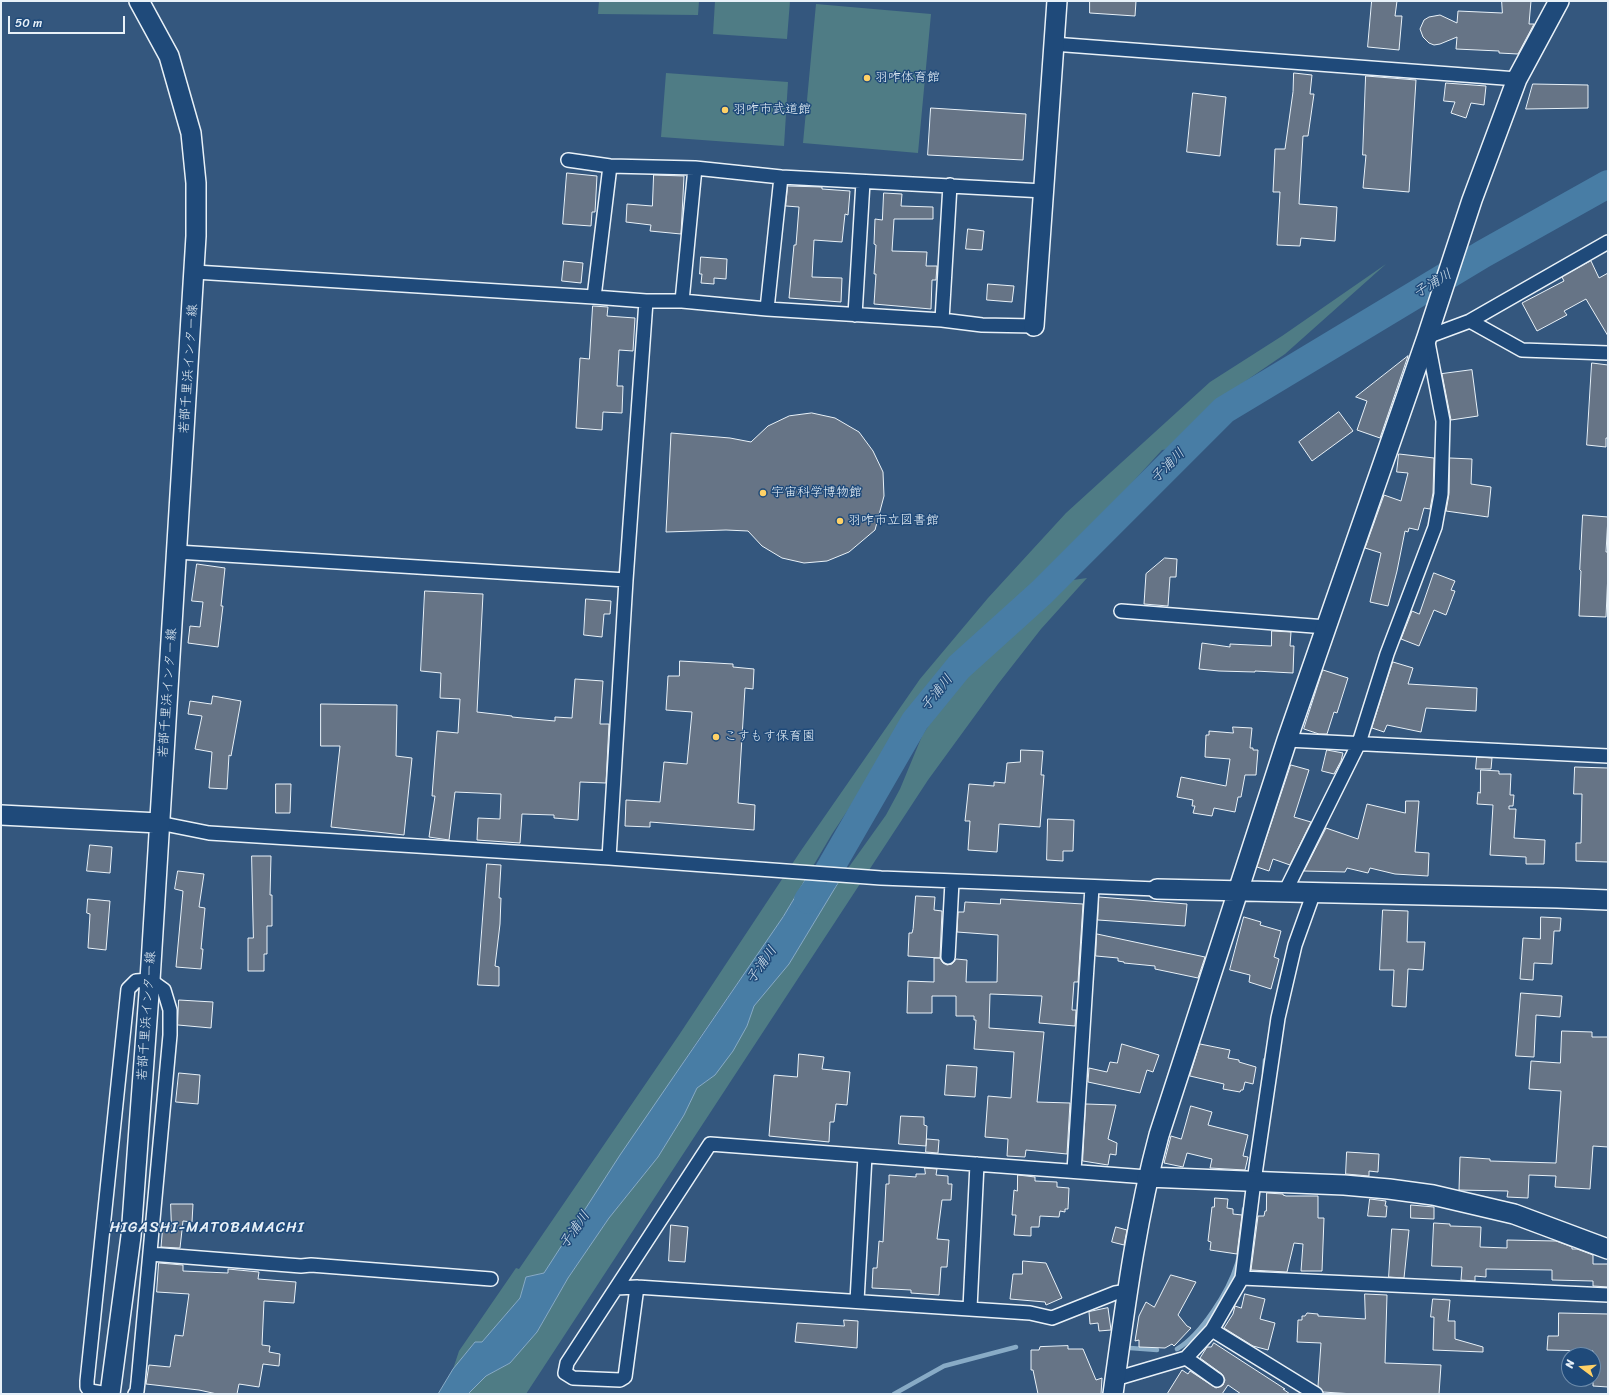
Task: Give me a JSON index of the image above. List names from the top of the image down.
{
  "streets": {
    "street": ["若部千里浜インター線"]
  },
  "districts": ["HIGASHI-MATOBAMACHI"],
  "water": ["子浦川"],
  "places": [
    "羽咋体育館",
    "羽咋市武道館",
    "宇宙科学博物館",
    "羽咋市立図書館",
    "こすもす保育園"
  ],
  "scale_bar": "50 m",
  "north": "left"
}
